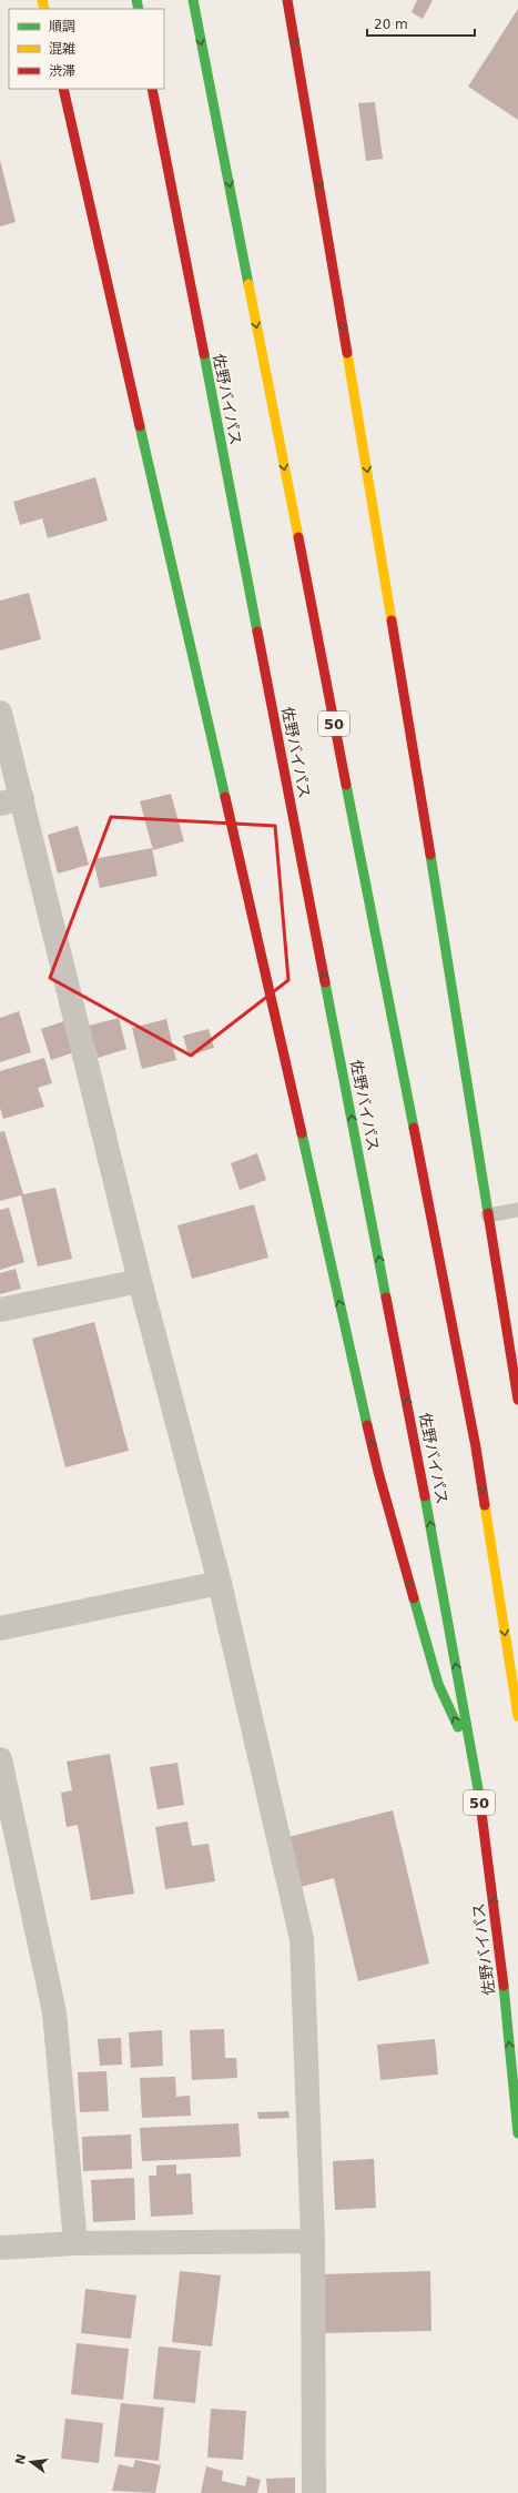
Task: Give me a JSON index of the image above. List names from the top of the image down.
{
  "streets": {
    "highway": ["佐野バイパス", "50"]
  },
  "legend": ["順調", "混雑", "渋滞"],
  "scale_bar": "20 m",
  "north": "left"
}
